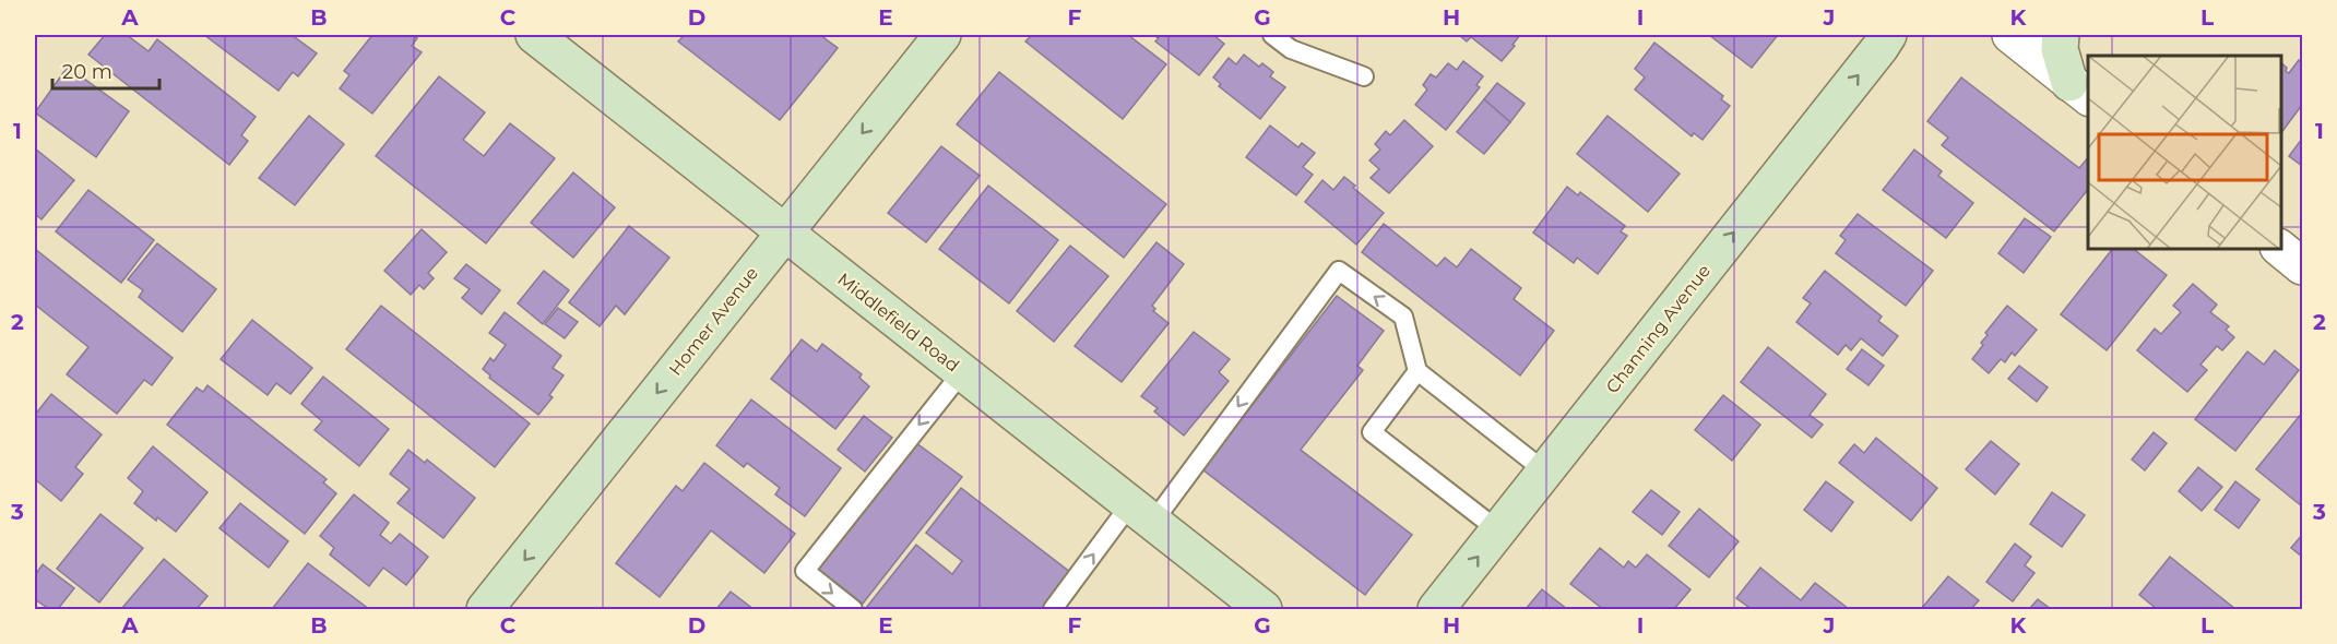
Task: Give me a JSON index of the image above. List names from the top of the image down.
{
  "streets": {
    "street": ["Homer Avenue", "Middlefield Road", "Channing Avenue"]
  },
  "crossings": [
    ["Homer Avenue", "Middlefield Road"]
  ],
  "one_way": ["Homer Avenue", "Channing Avenue"],
  "scale_bar": "20 m",
  "grid": {
    "columns": [
      "A",
      "B",
      "C",
      "D",
      "E",
      "F",
      "G",
      "H",
      "I",
      "J",
      "K",
      "L"
    ],
    "rows": ["1", "2", "3"]
  }
}
